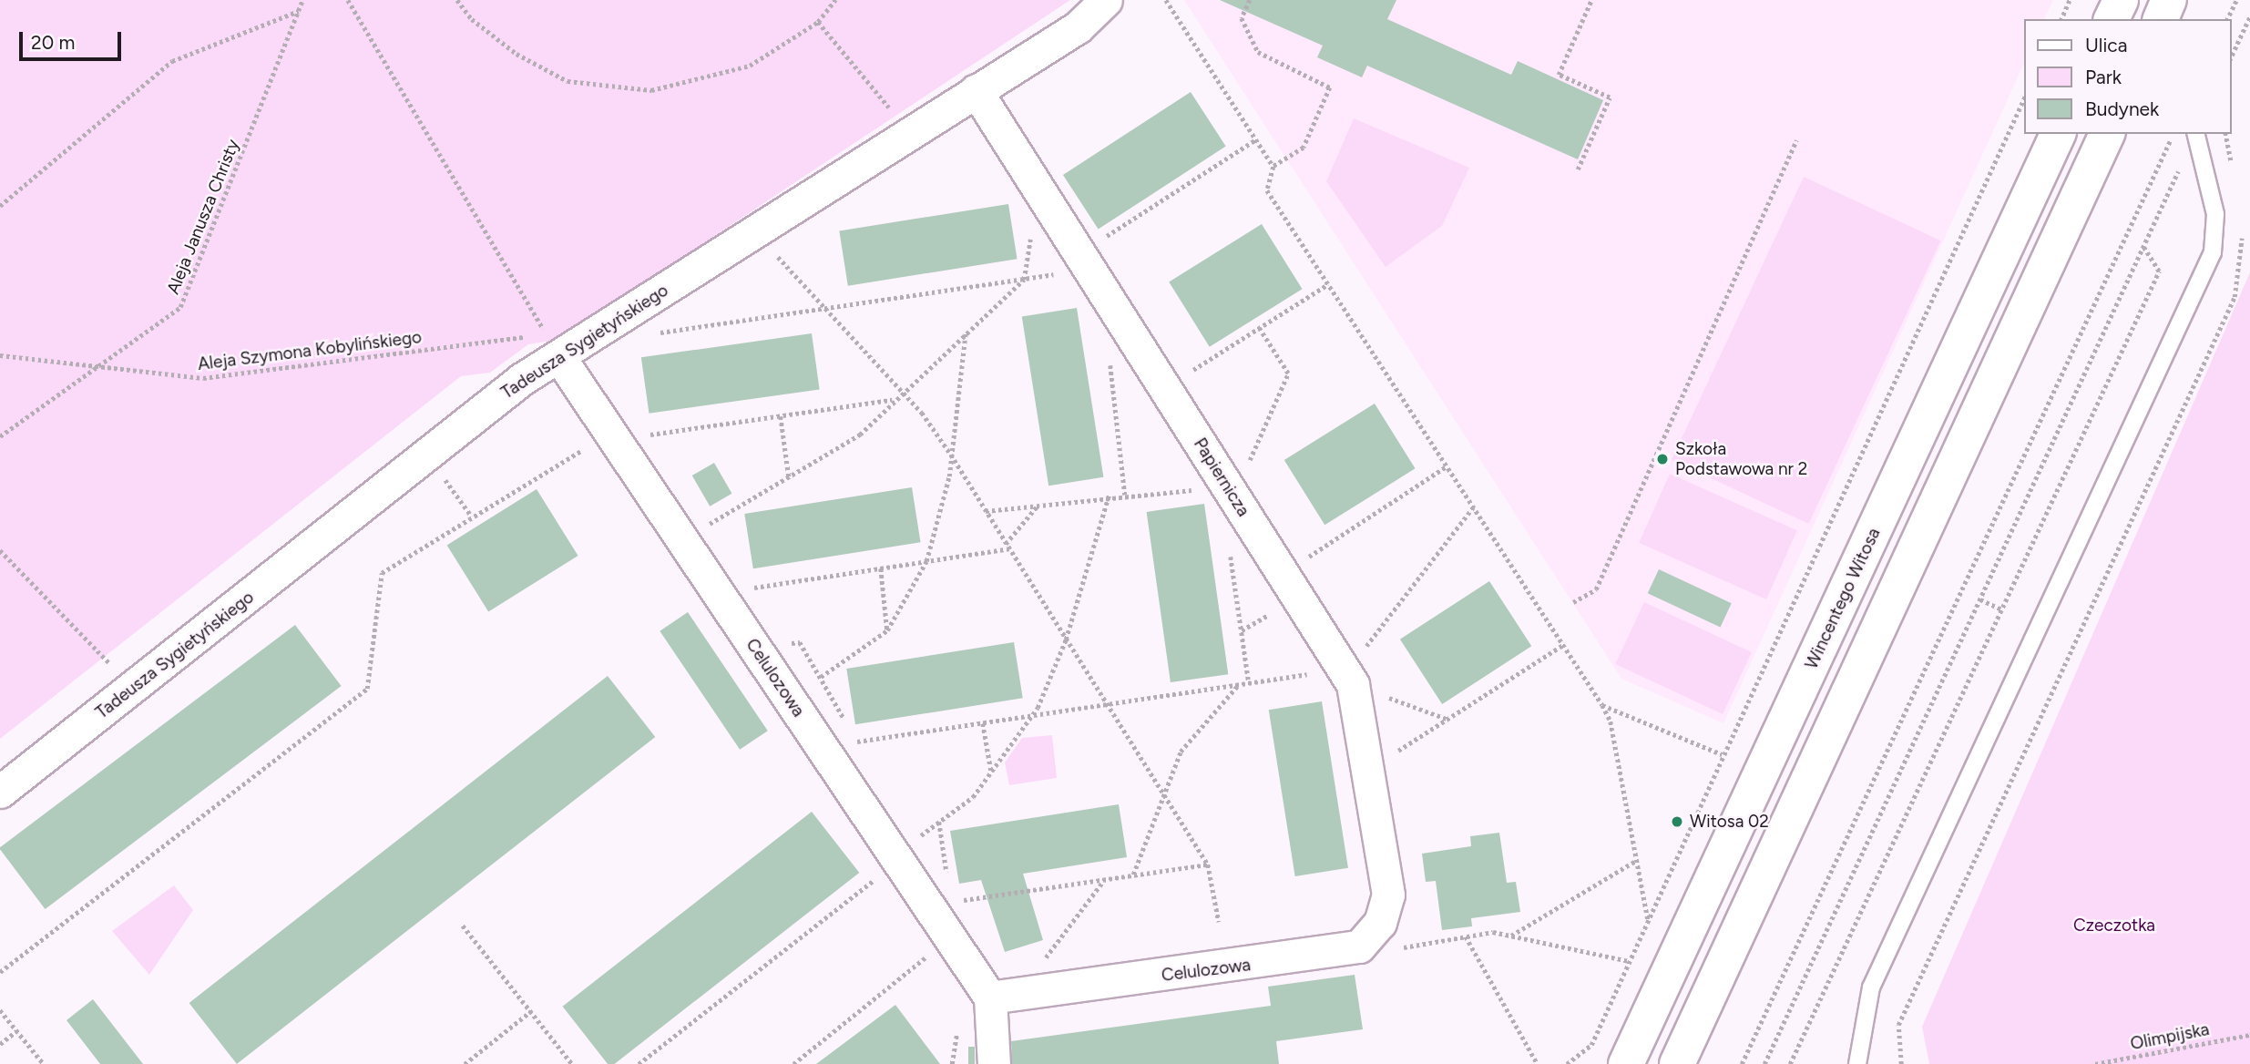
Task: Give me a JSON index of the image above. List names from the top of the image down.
{
  "streets": {
    "main road": ["Wincentego Witosa"],
    "street": ["Tadeusza Sygietyńskiego", "Papiernicza", "Celulozowa"],
    "path": ["Aleja Janusza Christy", "Aleja Szymona Kobylińskiego", "Olimpijska"]
  },
  "crossings": [
    ["Aleja Janusza Christy", "Aleja Szymona Kobylińskiego"],
    ["Tadeusza Sygietyńskiego", "Aleja Szymona Kobylińskiego"],
    ["Tadeusza Sygietyńskiego", "Papiernicza"],
    ["Tadeusza Sygietyńskiego", "Celulozowa"],
    ["Aleja Szymona Kobylińskiego", "Celulozowa"],
    ["Papiernicza", "Celulozowa"]
  ],
  "parks": ["Czeczotka"],
  "places": ["Szkoła Podstawowa nr 2", "Witosa 02"],
  "legend": ["Ulica", "Park", "Budynek"],
  "scale_bar": "20 m"
}
